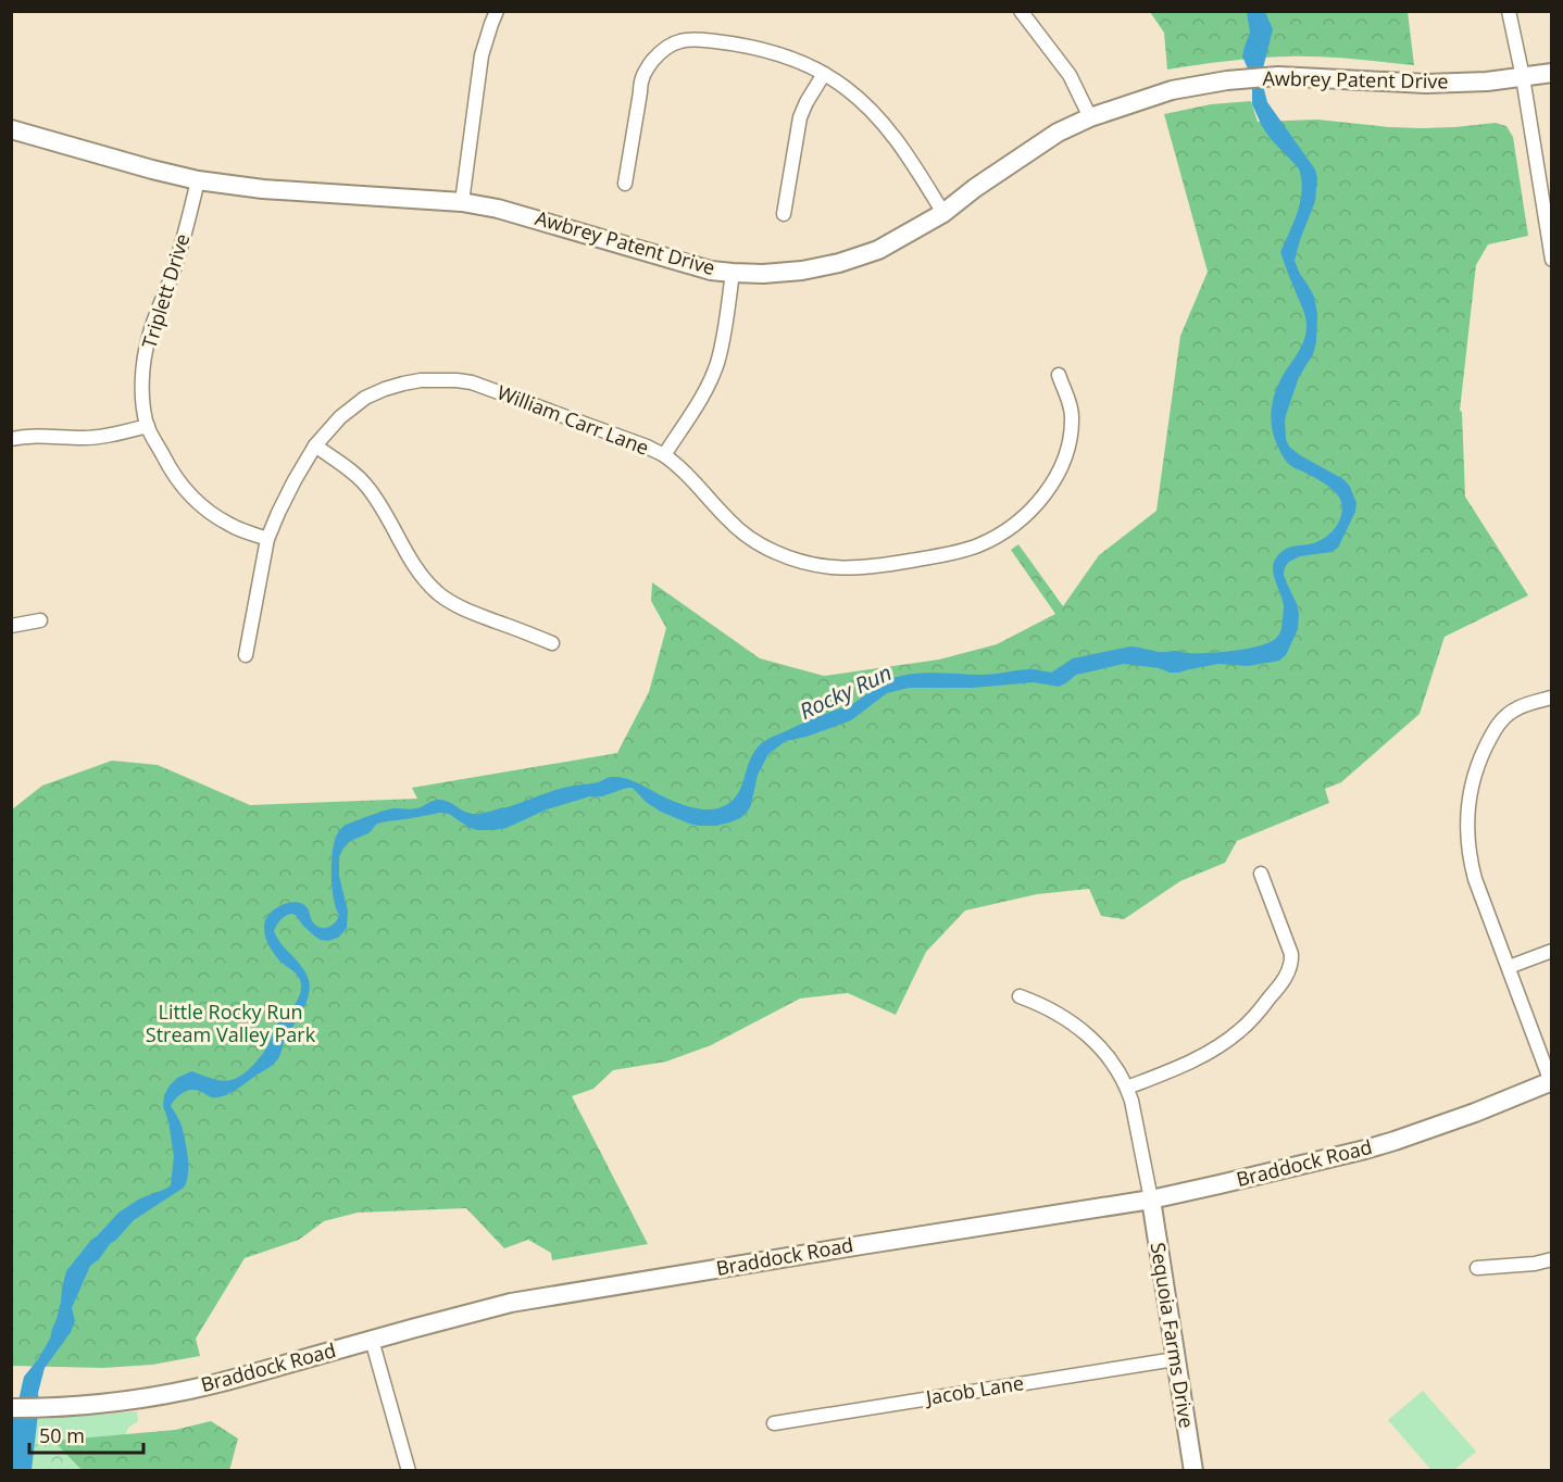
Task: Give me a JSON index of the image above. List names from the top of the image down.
{
  "streets": {
    "street": [
      "Awbrey Patent Drive",
      "Triplett Drive",
      "William Carr Lane",
      "Braddock Road",
      "Sequoia Farms Drive",
      "Jacob Lane"
    ]
  },
  "crossings": [
    ["Awbrey Patent Drive", "Triplett Drive"],
    ["Triplett Drive", "William Carr Lane"],
    ["Braddock Road", "Sequoia Farms Drive"],
    ["Sequoia Farms Drive", "Jacob Lane"]
  ],
  "water": ["Rocky Run"],
  "parks": ["Little Rocky Run Stream Valley Park"],
  "scale_bar": "50 m"
}
